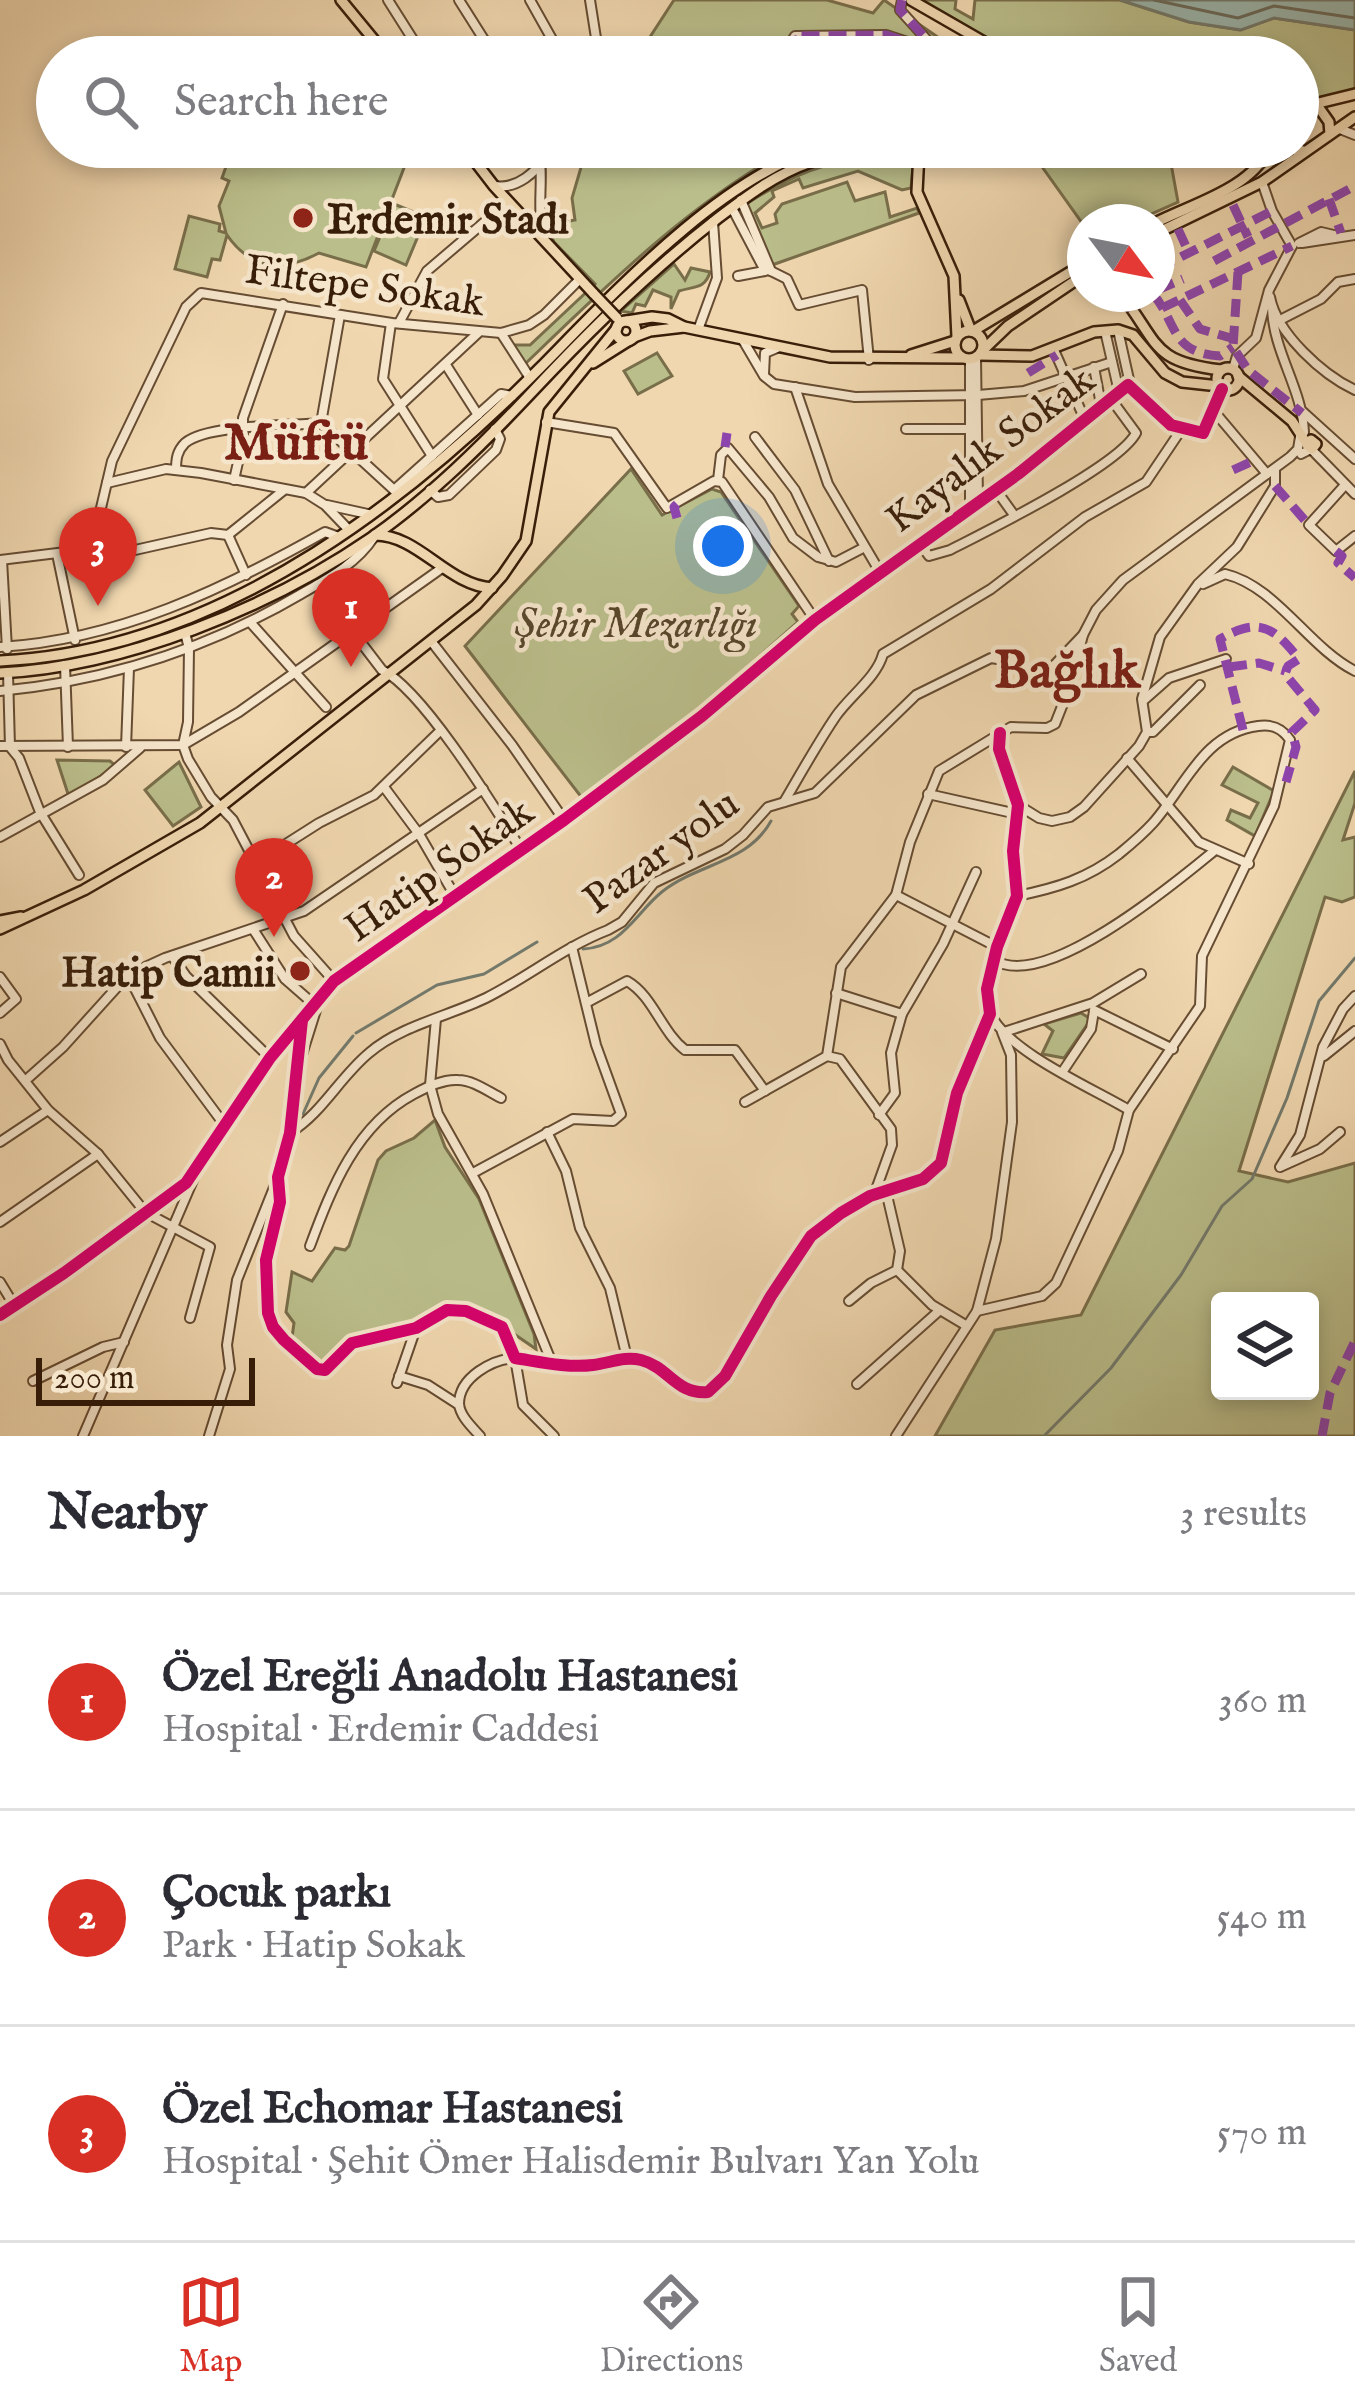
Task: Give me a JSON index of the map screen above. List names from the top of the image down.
{
  "streets": {
    "street": [
      "Filtepe Sokak",
      "Kayalık Sokak",
      "Pazar yolu",
      "Hatip Sokak"
    ]
  },
  "crossings": [
    ["Kayalık Sokak", "Hatip Sokak"]
  ],
  "districts": ["Müftü", "Bağlık"],
  "parks": ["Şehir Mezarlığı"],
  "places": ["Erdemir Stadı", "Hatip Camii"],
  "scale_bar": "200 m",
  "north": "bottom right",
  "page": {
    "search": "Search here",
    "pins": ["3", "1", "2"],
    "scale": "200 m",
    "heading": ["Nearby", "3 results"],
    "list": [
      {
        "mark": "1",
        "name": "Özel Ereğli Anadolu Hastanesi",
        "note": "Hospital · Erdemir Caddesi",
        "value": "360 m"
      },
      {
        "mark": "2",
        "name": "Çocuk parkı",
        "note": "Park · Hatip Sokak",
        "value": "540 m"
      },
      {
        "mark": "3",
        "name": "Özel Echomar Hastanesi",
        "note": "Hospital · Şehit Ömer Halisdemir Bulvarı Yan Yolu",
        "value": "570 m"
      }
    ],
    "nav": ["Map", "Directions", "Saved"]
  }
}
